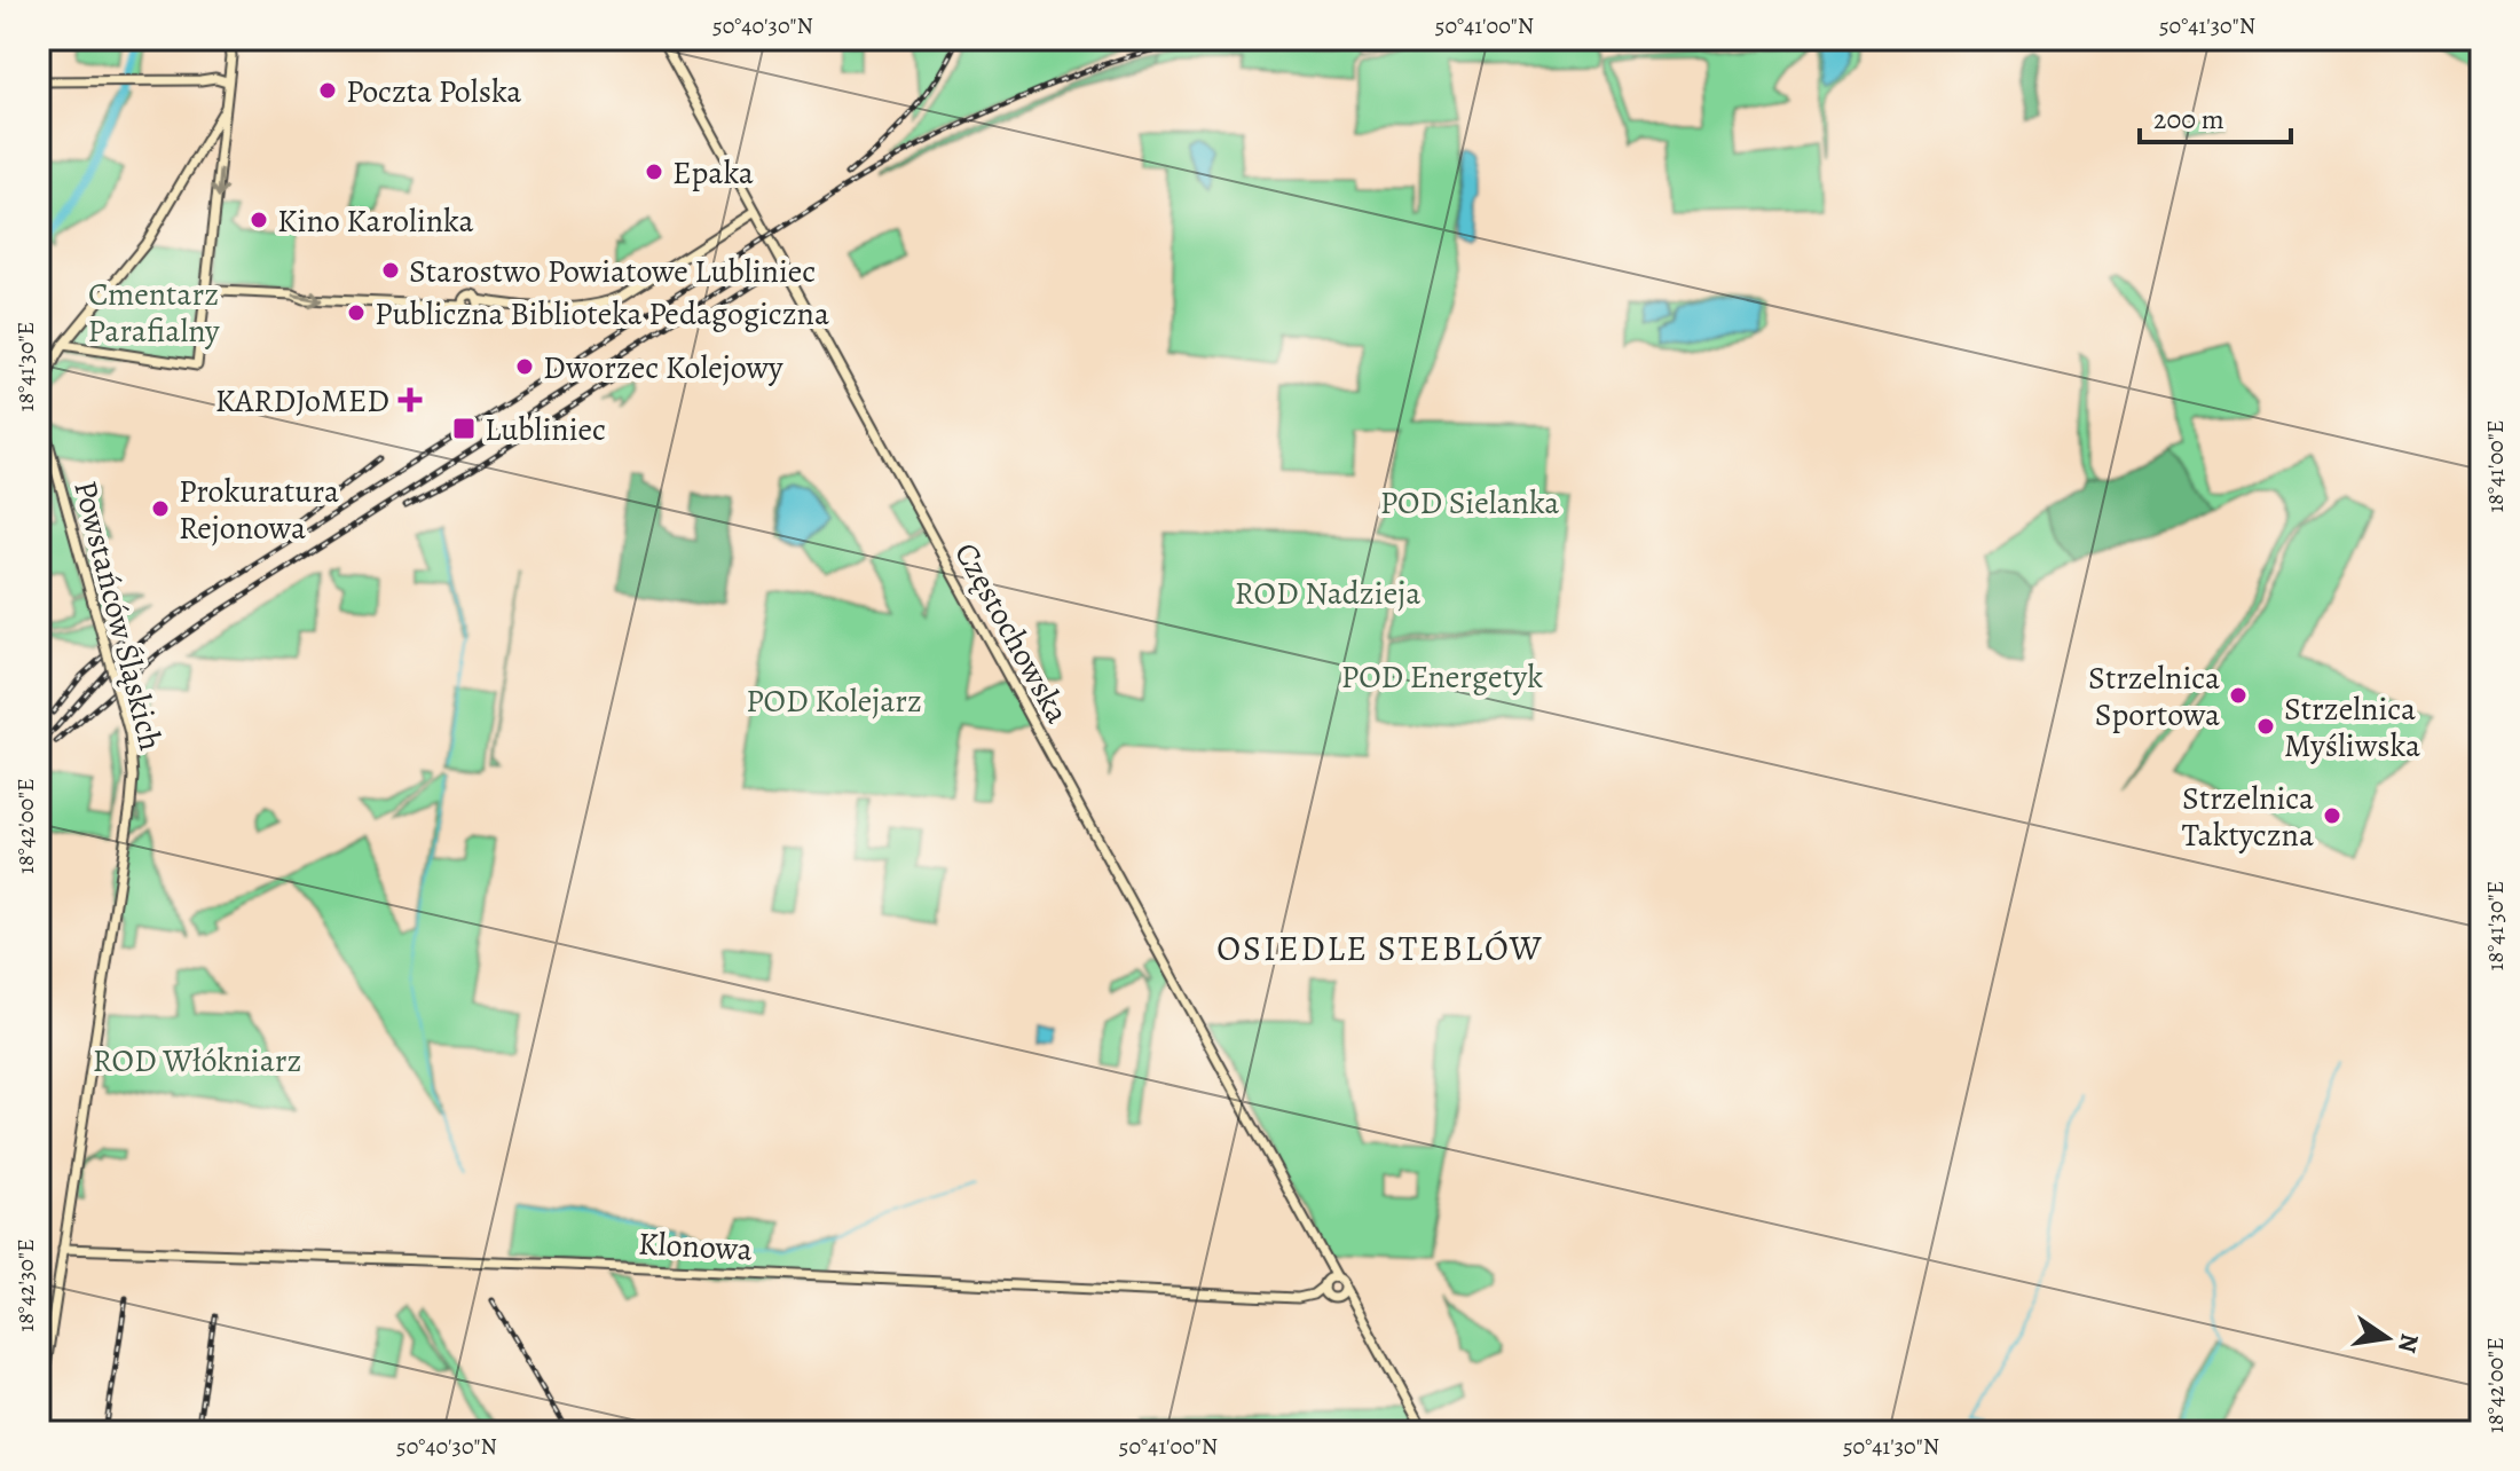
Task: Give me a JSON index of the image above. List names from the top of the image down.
{
  "streets": {
    "main road": ["Powstańców Śląskich", "Częstochowska", "Klonowa"]
  },
  "crossings": [
    ["Powstańców Śląskich", "Klonowa"],
    ["Częstochowska", "Klonowa"]
  ],
  "districts": ["OSIEDLE STEBLÓW"],
  "parks": [
    "Cmentarz Parafialny",
    "POD Sielanka",
    "ROD Nadzieja",
    "POD Energetyk",
    "POD Kolejarz",
    "ROD Włókniarz"
  ],
  "places": {
    "other": [
      "Poczta Polska",
      "Epaka",
      "Kino Karolinka",
      "Starostwo Powiatowe Lubliniec",
      "Publiczna Biblioteka Pedagogiczna",
      "Dworzec Kolejowy",
      "Prokuratura Rejonowa",
      "Strzelnica Sportowa",
      "Strzelnica Myśliwska",
      "Strzelnica Taktyczna"
    ],
    "health": ["KARDJoMED"],
    "transit": ["Lubliniec"]
  },
  "scale_bar": "200 m",
  "north": "right",
  "coordinates": [
    "50°40'30\"N",
    "50°41'00\"N",
    "50°41'30\"N",
    "18°41'30\"E",
    "18°41'00\"E",
    "18°42'00\"E",
    "18°42'30\"E"
  ]
}
